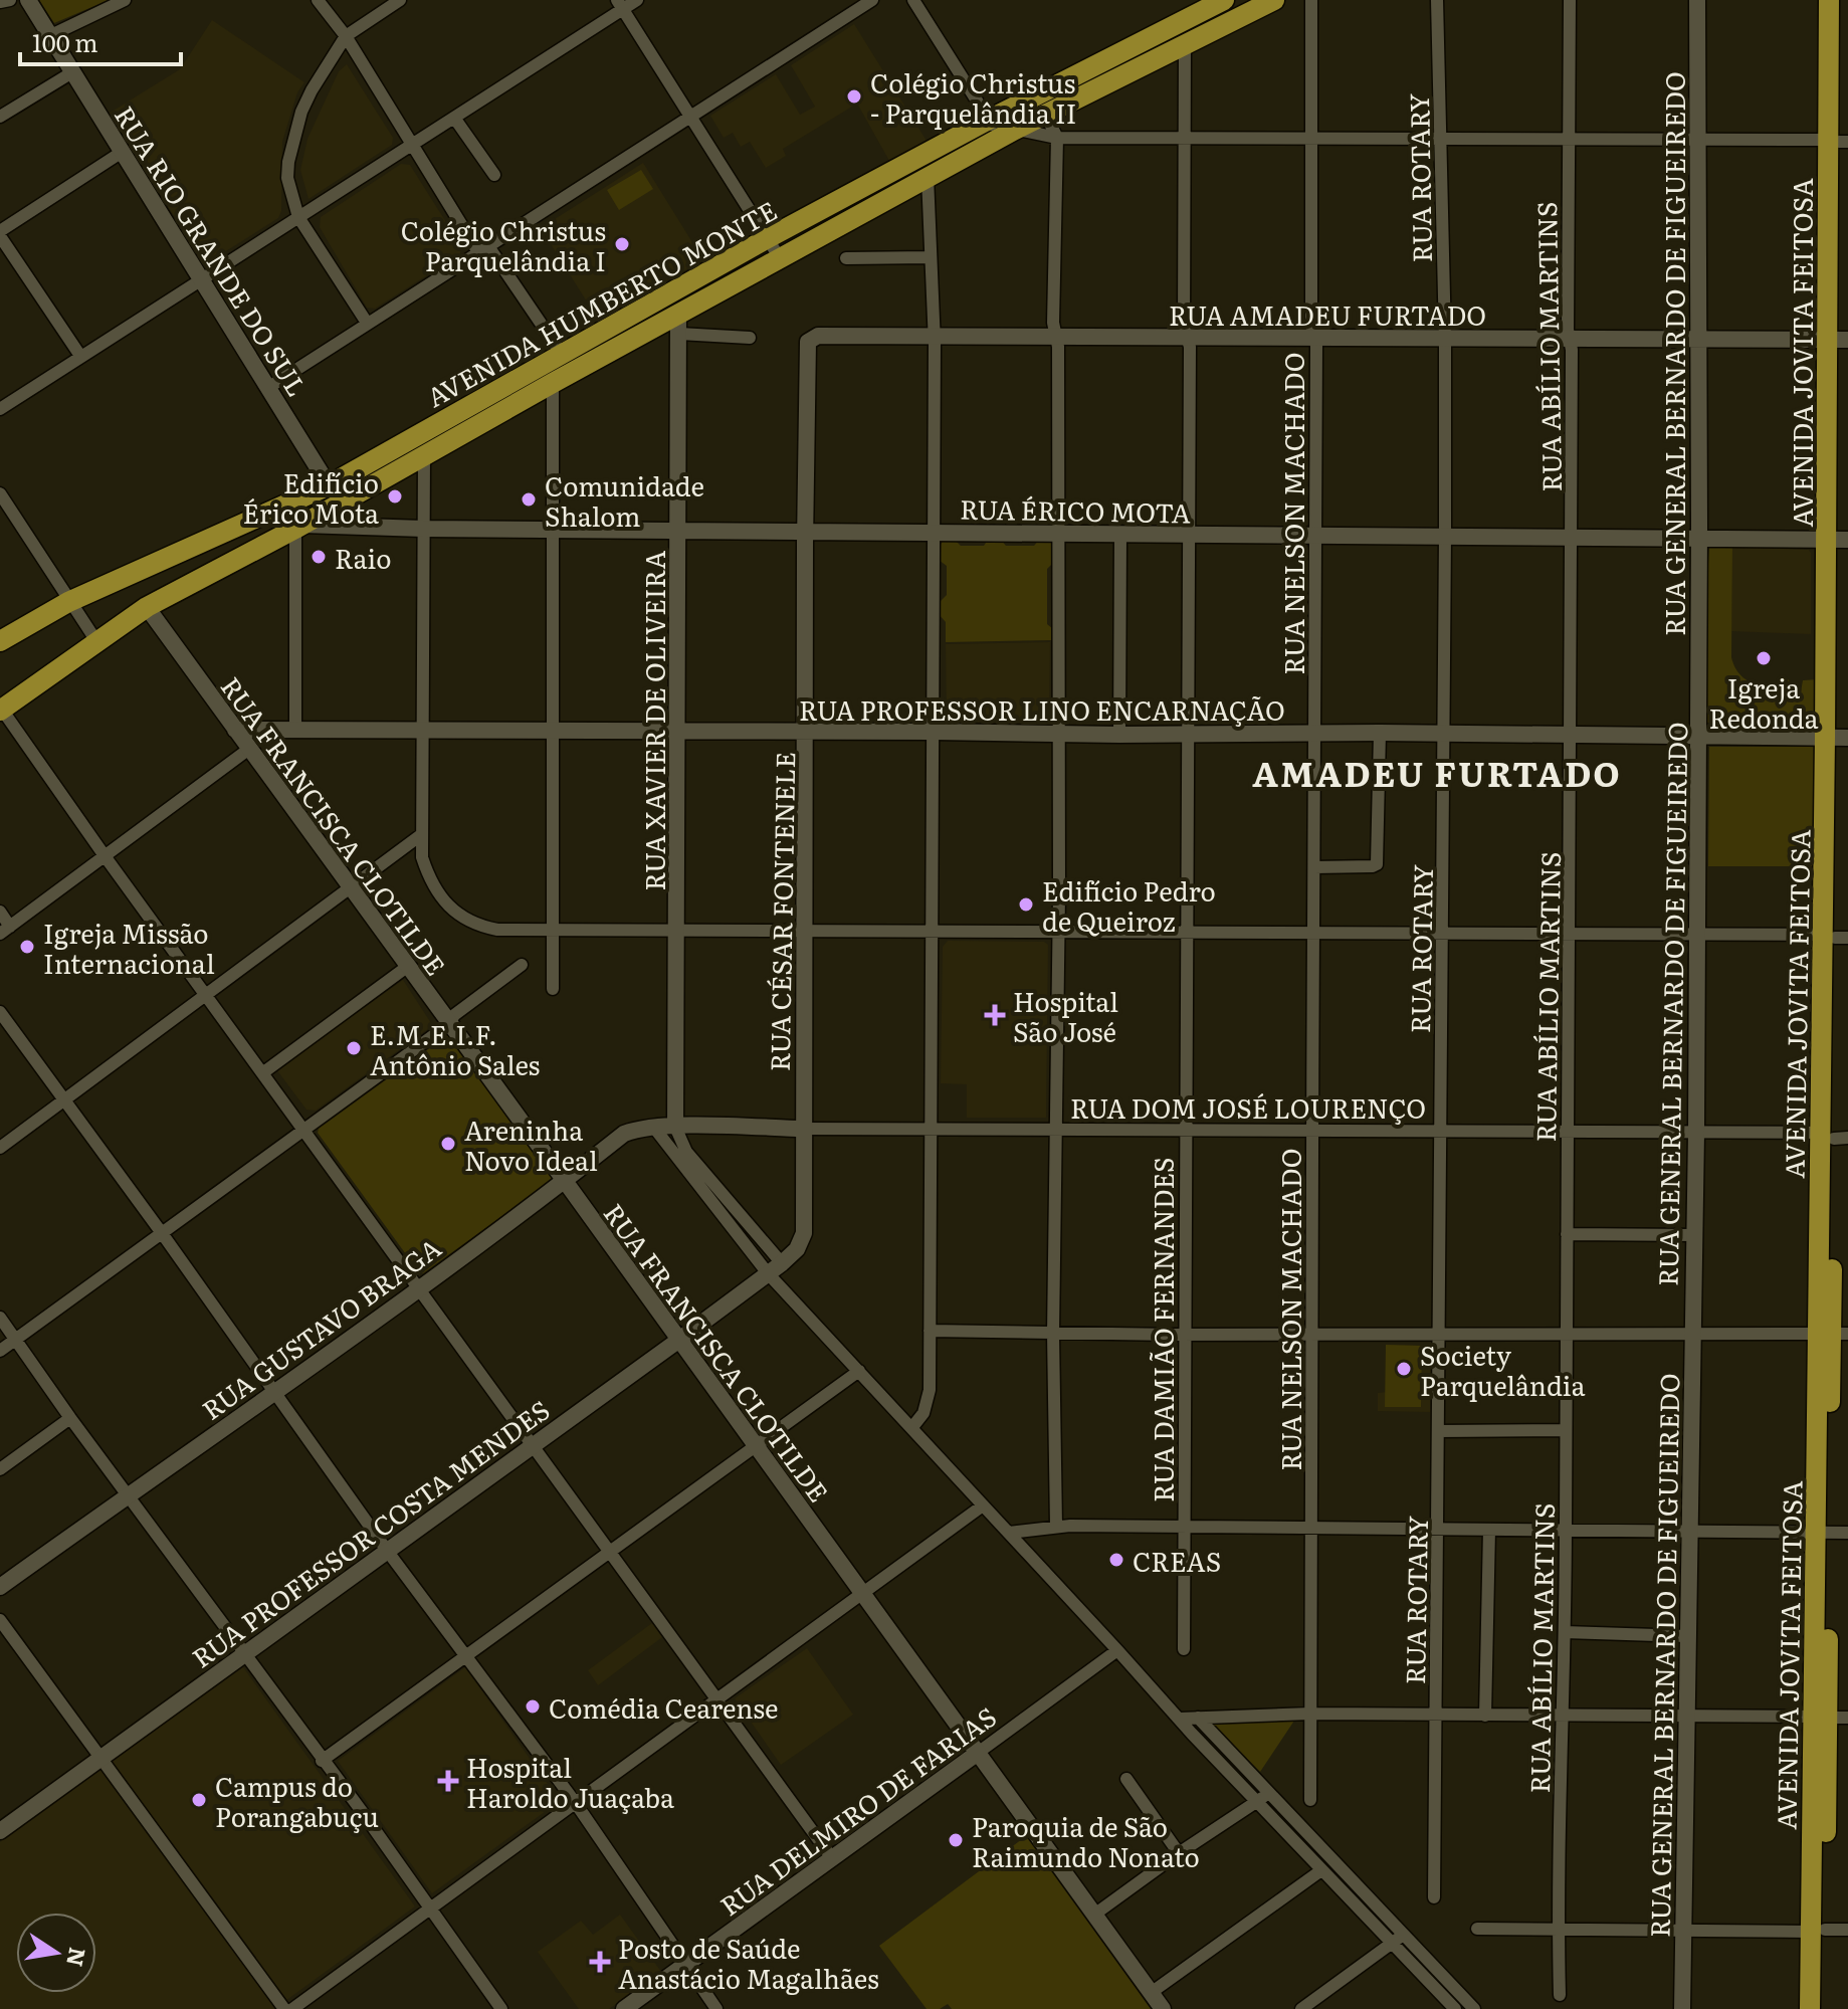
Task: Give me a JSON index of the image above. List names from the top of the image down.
{
  "streets": {
    "main road": ["AVENIDA HUMBERTO MONTE", "AVENIDA JOVITA FEITOSA"],
    "street": [
      "RUA ROTARY",
      "RUA RIO GRANDE DO SUL",
      "RUA AMADEU FURTADO",
      "RUA ABÍLIO MARTINS",
      "RUA GENERAL BERNARDO DE FIGUEIREDO",
      "RUA ÉRICO MOTA",
      "RUA NELSON MACHADO",
      "RUA PROFESSOR LINO ENCARNAÇÃO",
      "RUA XAVIER DE OLIVEIRA",
      "RUA FRANCISCA CLOTILDE",
      "RUA CÉSAR FONTENELE",
      "RUA DOM JOSÉ LOURENÇO",
      "RUA GUSTAVO BRAGA",
      "RUA DAMIÃO FERNANDES",
      "RUA PROFESSOR COSTA MENDES",
      "RUA DELMIRO DE FARIAS"
    ]
  },
  "crossings": [
    ["RUA ROTARY", "RUA AMADEU FURTADO"],
    ["RUA ROTARY", "RUA ÉRICO MOTA"],
    ["RUA ROTARY", "RUA PROFESSOR LINO ENCARNAÇÃO"],
    ["RUA ROTARY", "RUA DOM JOSÉ LOURENÇO"],
    ["RUA RIO GRANDE DO SUL", "AVENIDA HUMBERTO MONTE"],
    ["AVENIDA HUMBERTO MONTE", "RUA ÉRICO MOTA"],
    ["AVENIDA HUMBERTO MONTE", "RUA XAVIER DE OLIVEIRA"],
    ["AVENIDA HUMBERTO MONTE", "RUA FRANCISCA CLOTILDE"],
    ["AVENIDA HUMBERTO MONTE", "RUA DAMIÃO FERNANDES"],
    ["RUA AMADEU FURTADO", "RUA ABÍLIO MARTINS"],
    ["RUA AMADEU FURTADO", "AVENIDA JOVITA FEITOSA"],
    ["RUA AMADEU FURTADO", "RUA GENERAL BERNARDO DE FIGUEIREDO"],
    ["RUA AMADEU FURTADO", "RUA NELSON MACHADO"],
    ["RUA AMADEU FURTADO", "RUA CÉSAR FONTENELE"],
    ["RUA AMADEU FURTADO", "RUA DAMIÃO FERNANDES"],
    ["RUA ABÍLIO MARTINS", "RUA ÉRICO MOTA"],
    ["RUA ABÍLIO MARTINS", "RUA PROFESSOR LINO ENCARNAÇÃO"],
    ["RUA ABÍLIO MARTINS", "RUA DOM JOSÉ LOURENÇO"],
    ["AVENIDA JOVITA FEITOSA", "RUA ÉRICO MOTA"],
    ["AVENIDA JOVITA FEITOSA", "RUA PROFESSOR LINO ENCARNAÇÃO"],
    ["AVENIDA JOVITA FEITOSA", "RUA DOM JOSÉ LOURENÇO"],
    ["RUA GENERAL BERNARDO DE FIGUEIREDO", "RUA ÉRICO MOTA"],
    ["RUA GENERAL BERNARDO DE FIGUEIREDO", "RUA PROFESSOR LINO ENCARNAÇÃO"],
    ["RUA GENERAL BERNARDO DE FIGUEIREDO", "RUA DOM JOSÉ LOURENÇO"],
    ["RUA ÉRICO MOTA", "RUA NELSON MACHADO"],
    ["RUA ÉRICO MOTA", "RUA XAVIER DE OLIVEIRA"],
    ["RUA ÉRICO MOTA", "RUA CÉSAR FONTENELE"],
    ["RUA ÉRICO MOTA", "RUA DAMIÃO FERNANDES"],
    ["RUA NELSON MACHADO", "RUA PROFESSOR LINO ENCARNAÇÃO"],
    ["RUA NELSON MACHADO", "RUA DOM JOSÉ LOURENÇO"],
    ["RUA PROFESSOR LINO ENCARNAÇÃO", "RUA XAVIER DE OLIVEIRA"],
    ["RUA PROFESSOR LINO ENCARNAÇÃO", "RUA FRANCISCA CLOTILDE"],
    ["RUA PROFESSOR LINO ENCARNAÇÃO", "RUA CÉSAR FONTENELE"],
    ["RUA PROFESSOR LINO ENCARNAÇÃO", "RUA DAMIÃO FERNANDES"],
    ["RUA XAVIER DE OLIVEIRA", "RUA DOM JOSÉ LOURENÇO"],
    ["RUA XAVIER DE OLIVEIRA", "RUA GUSTAVO BRAGA"],
    ["RUA FRANCISCA CLOTILDE", "RUA GUSTAVO BRAGA"],
    ["RUA FRANCISCA CLOTILDE", "RUA PROFESSOR COSTA MENDES"],
    ["RUA FRANCISCA CLOTILDE", "RUA DELMIRO DE FARIAS"],
    ["RUA CÉSAR FONTENELE", "RUA DOM JOSÉ LOURENÇO"],
    ["RUA CÉSAR FONTENELE", "RUA PROFESSOR COSTA MENDES"],
    ["RUA DOM JOSÉ LOURENÇO", "RUA GUSTAVO BRAGA"],
    ["RUA DOM JOSÉ LOURENÇO", "RUA DAMIÃO FERNANDES"]
  ],
  "districts": ["AMADEU FURTADO"],
  "places": {
    "other": [
      "Colégio Christus - Parquelândia II",
      "Colégio Christus Parquelândia I",
      "Edifício Érico Mota",
      "Comunidade Shalom",
      "Raio",
      "Igreja Redonda",
      "Edifício Pedro de Queiroz",
      "Igreja Missão Internacional",
      "E.M.E.I.F. Antônio Sales",
      "Areninha Novo Ideal",
      "Society Parquelândia",
      "CREAS",
      "Comédia Cearense",
      "Campus do Porangabuçu",
      "Paroquia de São Raimundo Nonato"
    ],
    "health": ["Hospital São José", "Hospital Haroldo Juaçaba", "Posto de Saúde Anastácio Magalhães"]
  },
  "scale_bar": "100 m",
  "north": "right"
}
